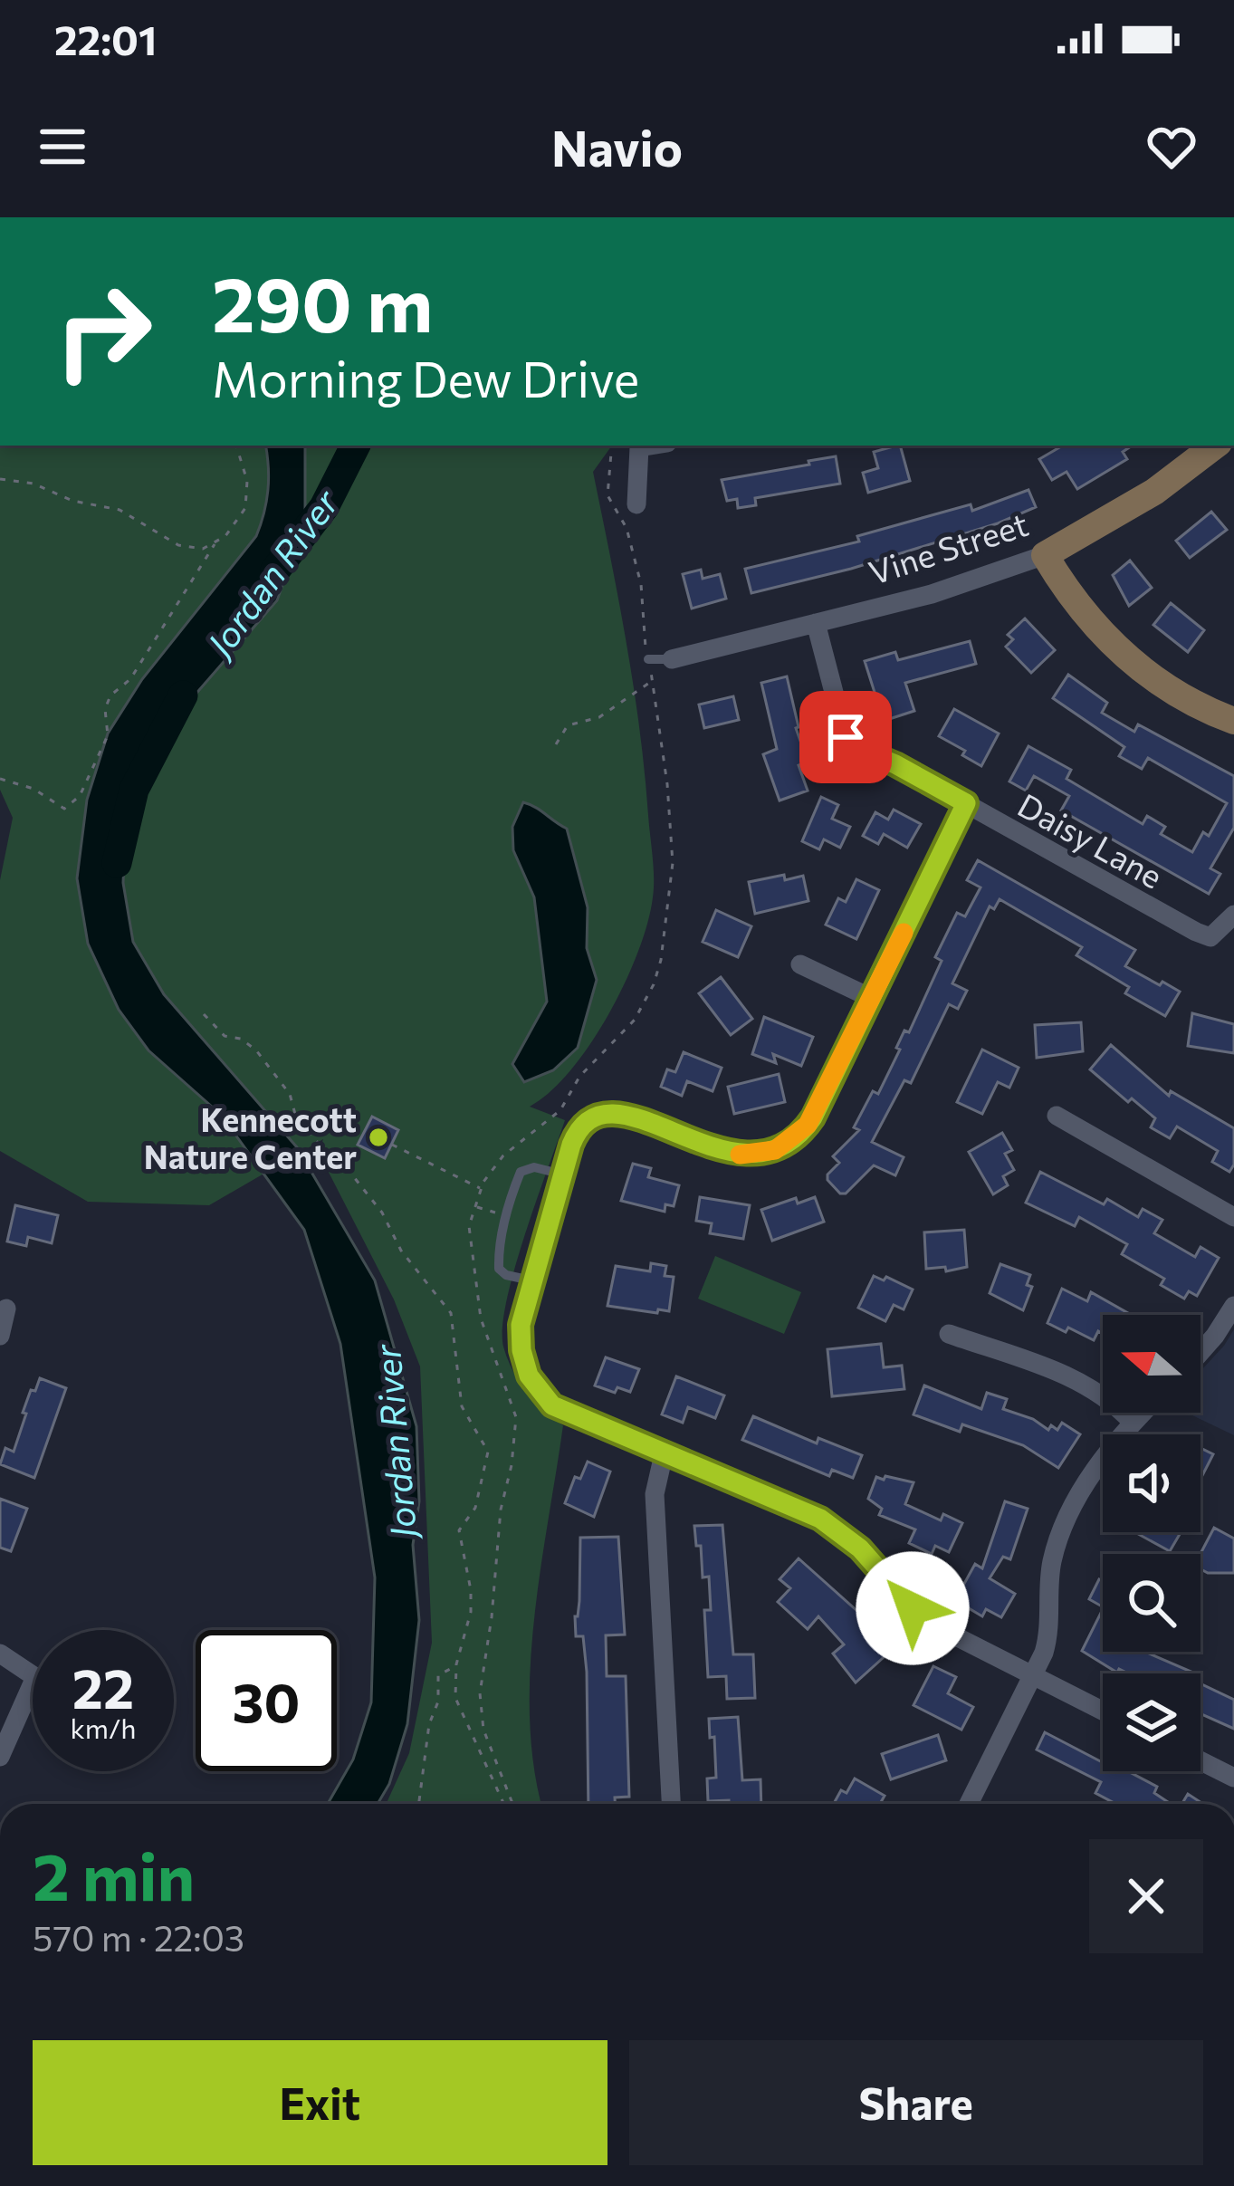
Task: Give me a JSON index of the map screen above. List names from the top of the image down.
{
  "streets": {
    "street": ["Vine Street", "Daisy Lane"]
  },
  "crossings": [
    ["Vine Street", "Daisy Lane"]
  ],
  "water": ["Jordan River"],
  "places": ["Kennecott Nature Center"],
  "north": "left",
  "page": {
    "status": "22:01",
    "header": "Navio",
    "turn": ["290 m", "Morning Dew Drive"],
    "speed": "22 km/h",
    "limit": "30",
    "heading": ["2 min", "570 m · 22:03"],
    "buttons": ["Exit", "Share"]
  }
}
